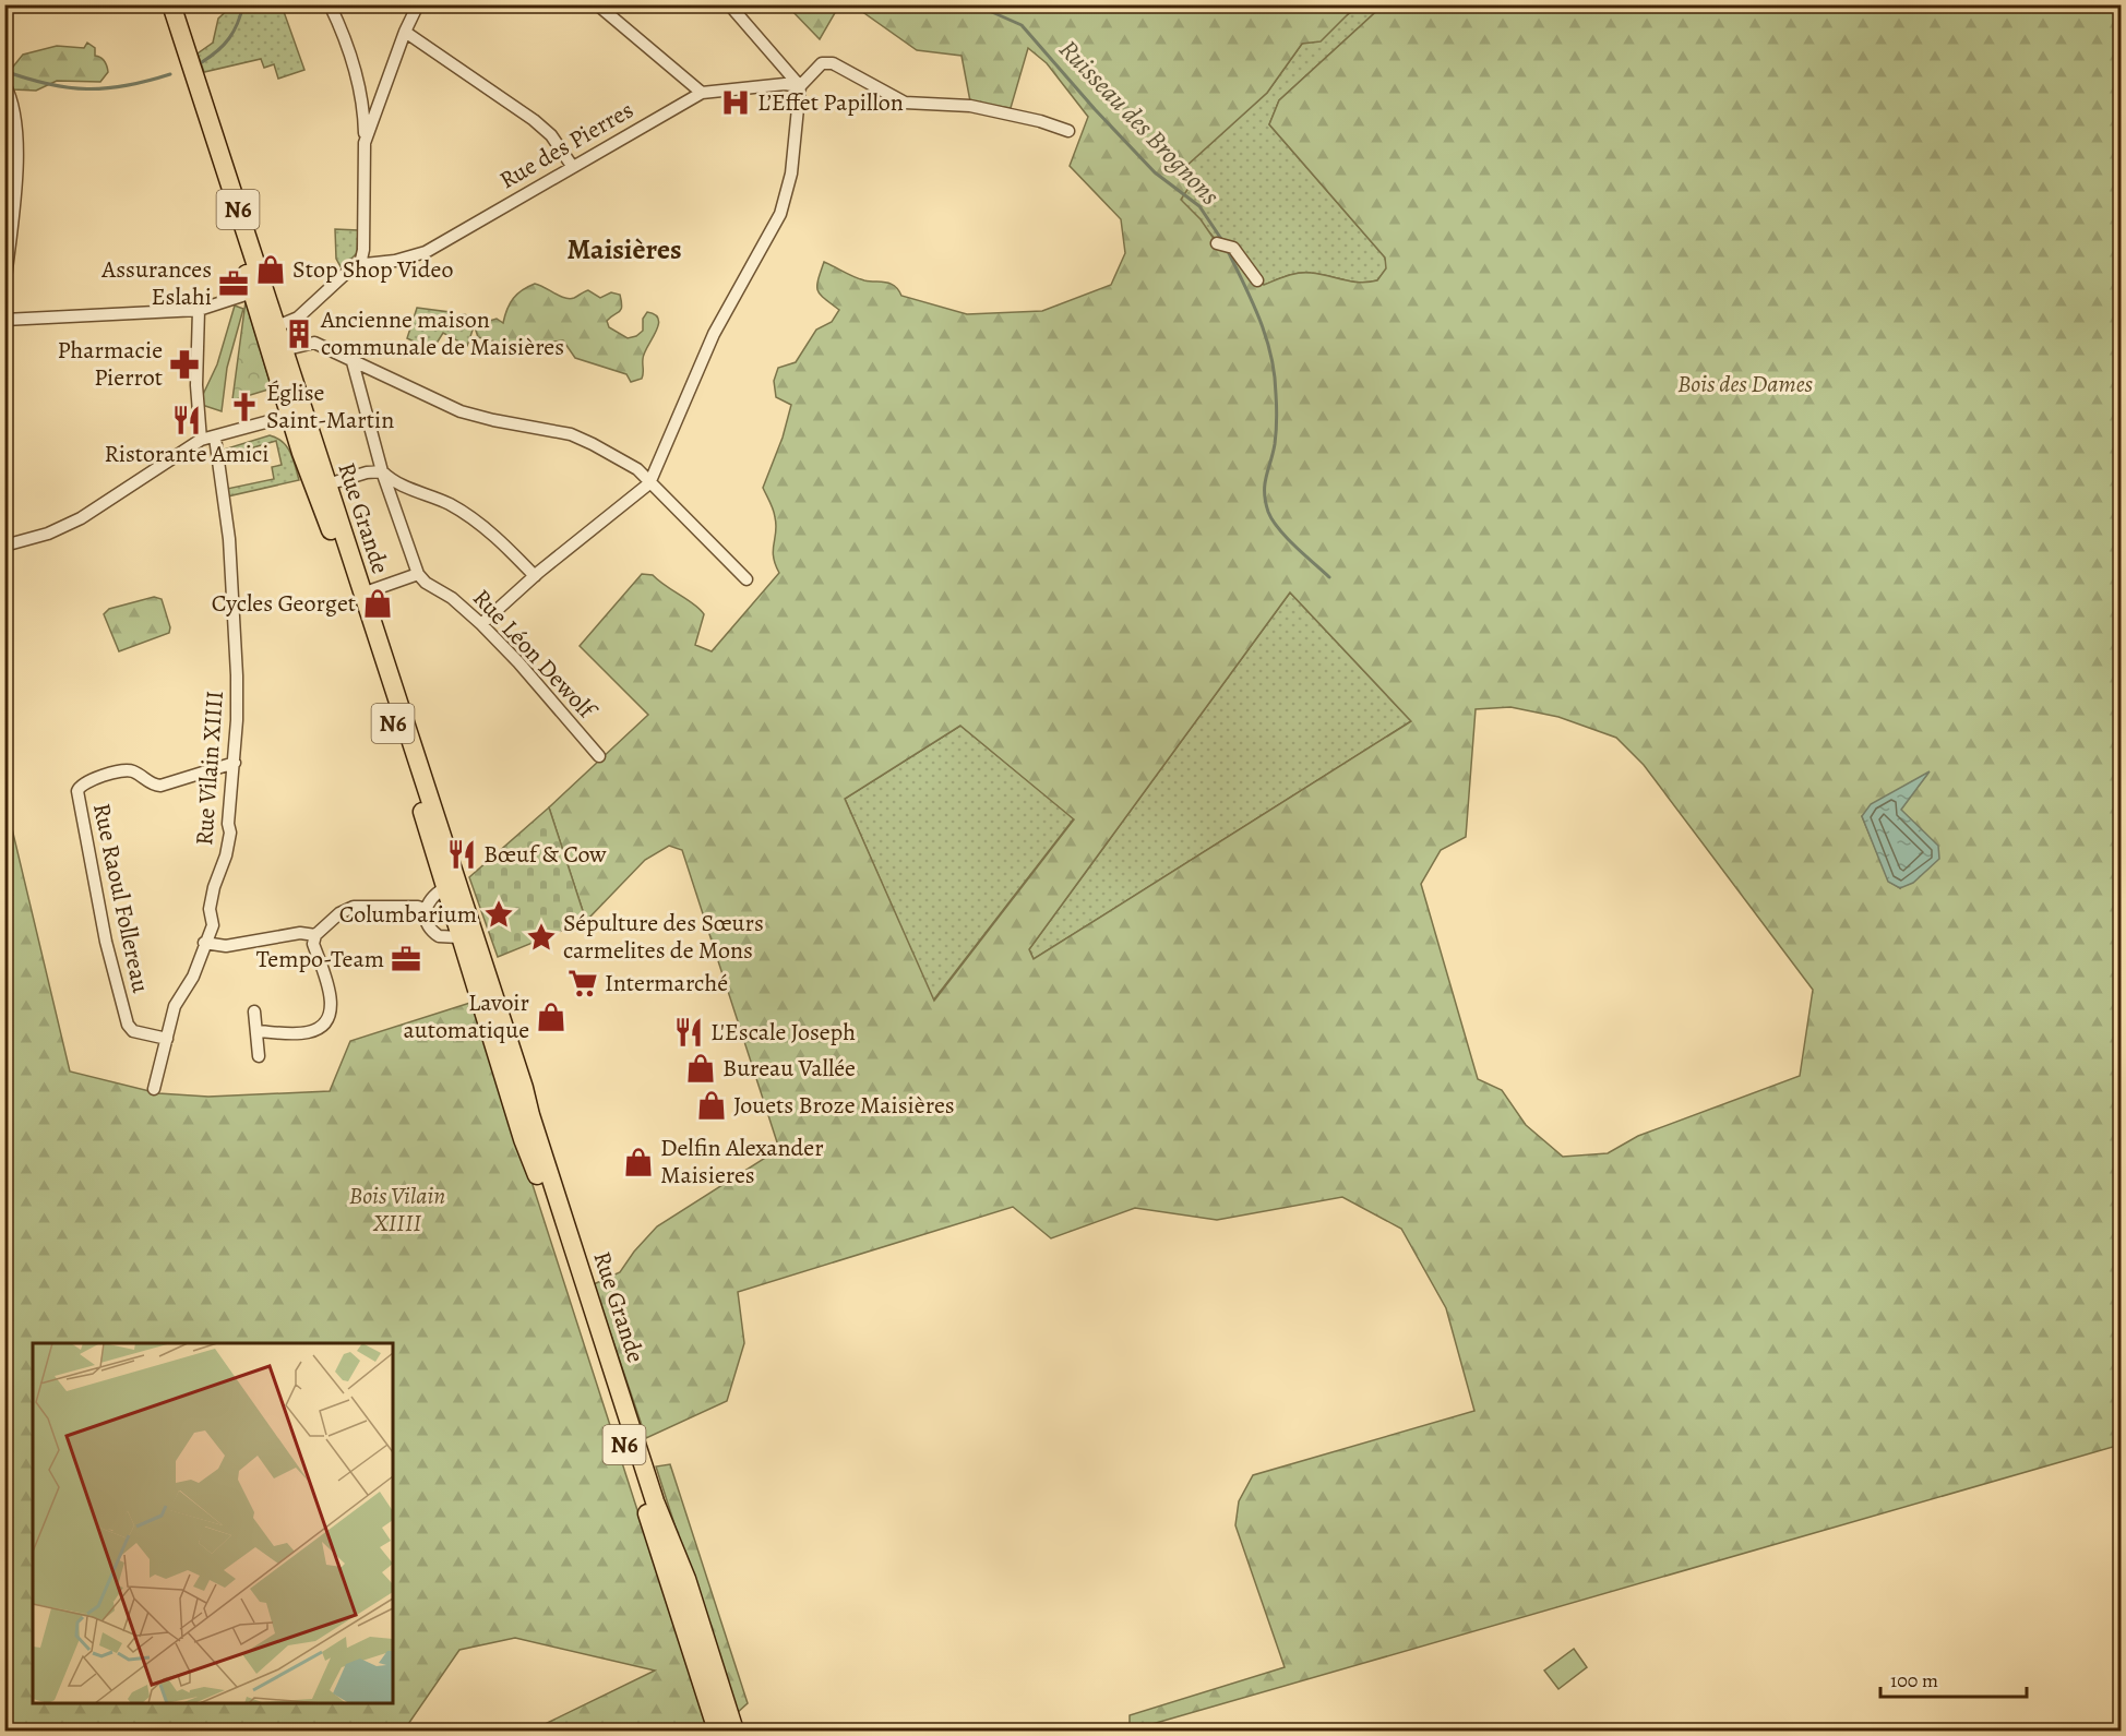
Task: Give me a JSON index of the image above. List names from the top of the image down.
{
  "streets": {
    "main road": ["N6", "Rue Grande"],
    "street": [
      "Rue des Pierres",
      "Rue Léon Dewolf",
      "Rue Vilain XIIII",
      "Rue Raoul Follereau"
    ]
  },
  "crossings": [
    ["Rue Vilain XIIII", "Rue Raoul Follereau"]
  ],
  "districts": ["Maisières"],
  "water": ["Ruisseau des Brognons"],
  "parks": ["Bois des Dames", "Bois Vilain XIIII"],
  "places": {
    "hospital": ["L’Effet Papillon"],
    "shop": [
      "Stop Shop Video",
      "Cycles Georget",
      "Lavoir automatique",
      "Bureau Vallée",
      "Jouets Broze Maisières",
      "Delfin Alexander Maisieres"
    ],
    "office": ["Assurances Eslahi", "Tempo-Team"],
    "building": ["Ancienne maison communale de Maisières"],
    "pharmacy": ["Pharmacie Pierrot"],
    "church": ["Église Saint-Martin"],
    "restaurant": ["Ristorante Amici", "Bœuf & Cow", "L'Escale Joseph"],
    "place": ["Columbarium", "Sépulture des Sœurs carmelites de Mons"],
    "supermarket": ["Intermarché"]
  },
  "scale_bar": "100 m"
}
